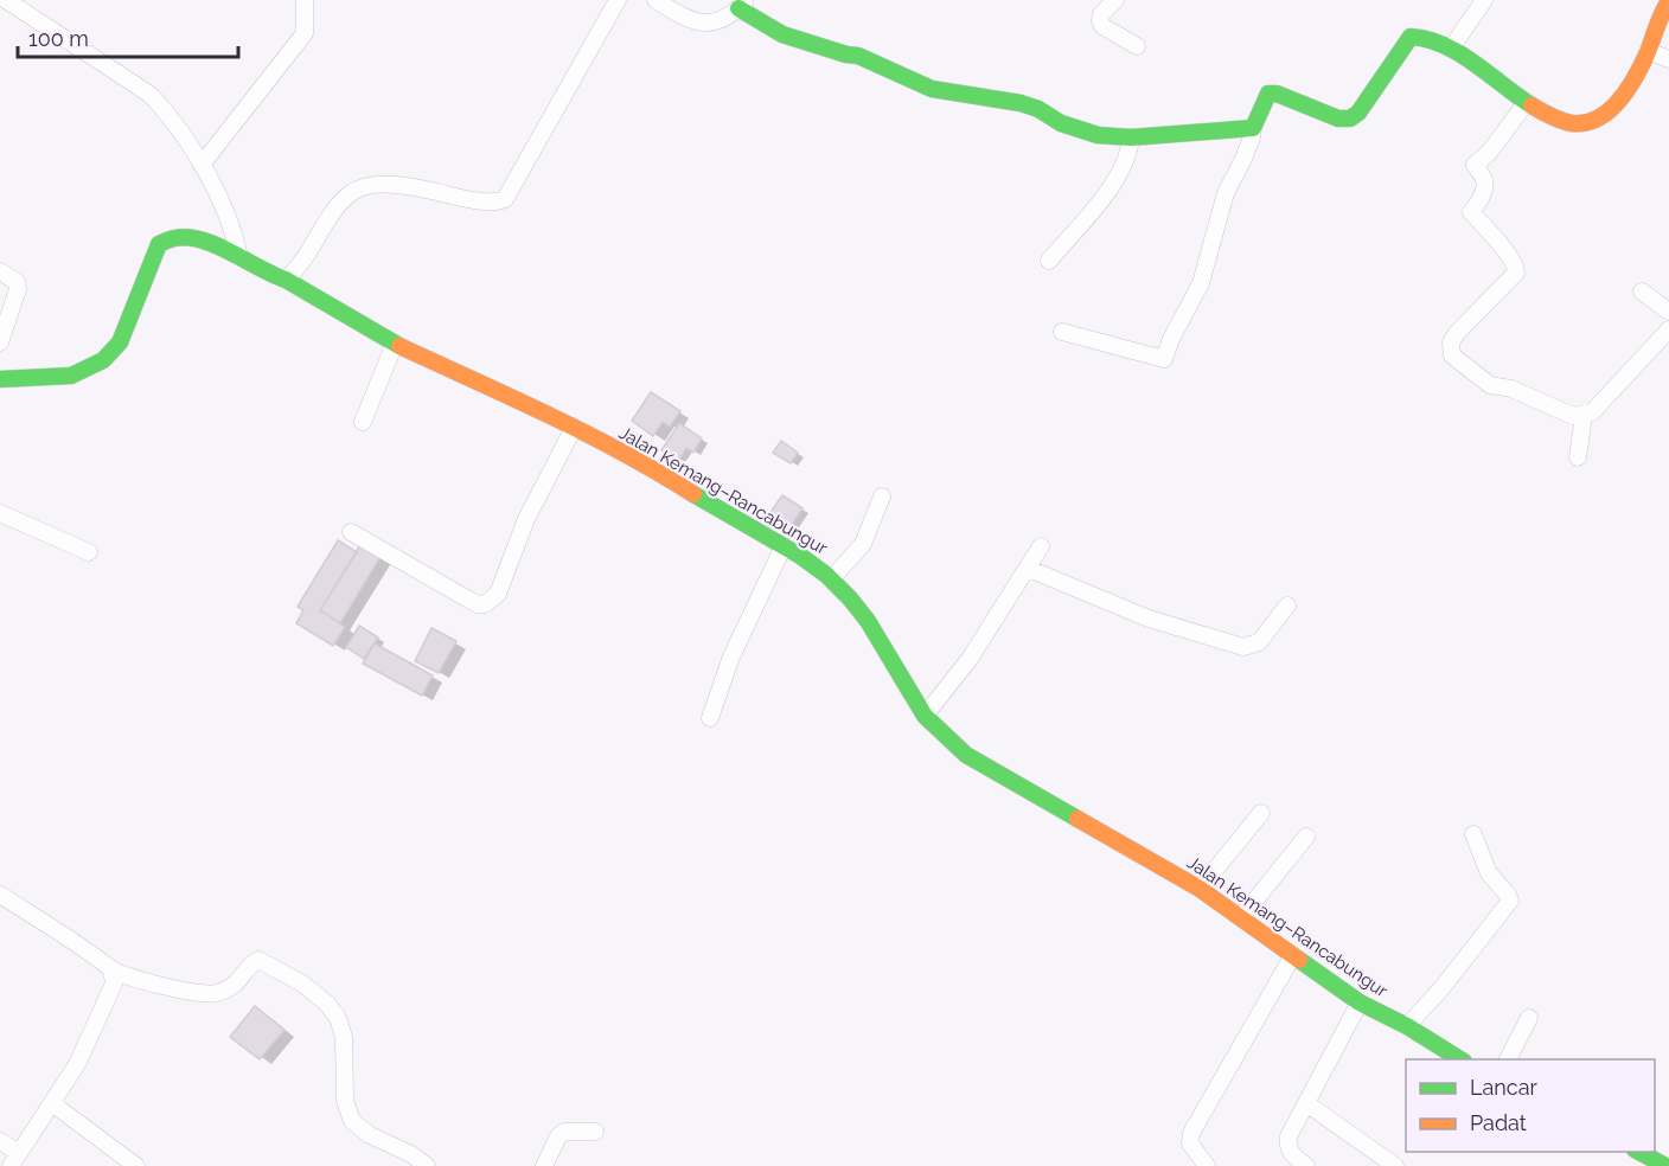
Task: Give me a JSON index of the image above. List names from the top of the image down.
{
  "streets": {
    "street": ["Jalan Kemang–Rancabungur"]
  },
  "legend": ["Lancar", "Padat"],
  "scale_bar": "100 m"
}
